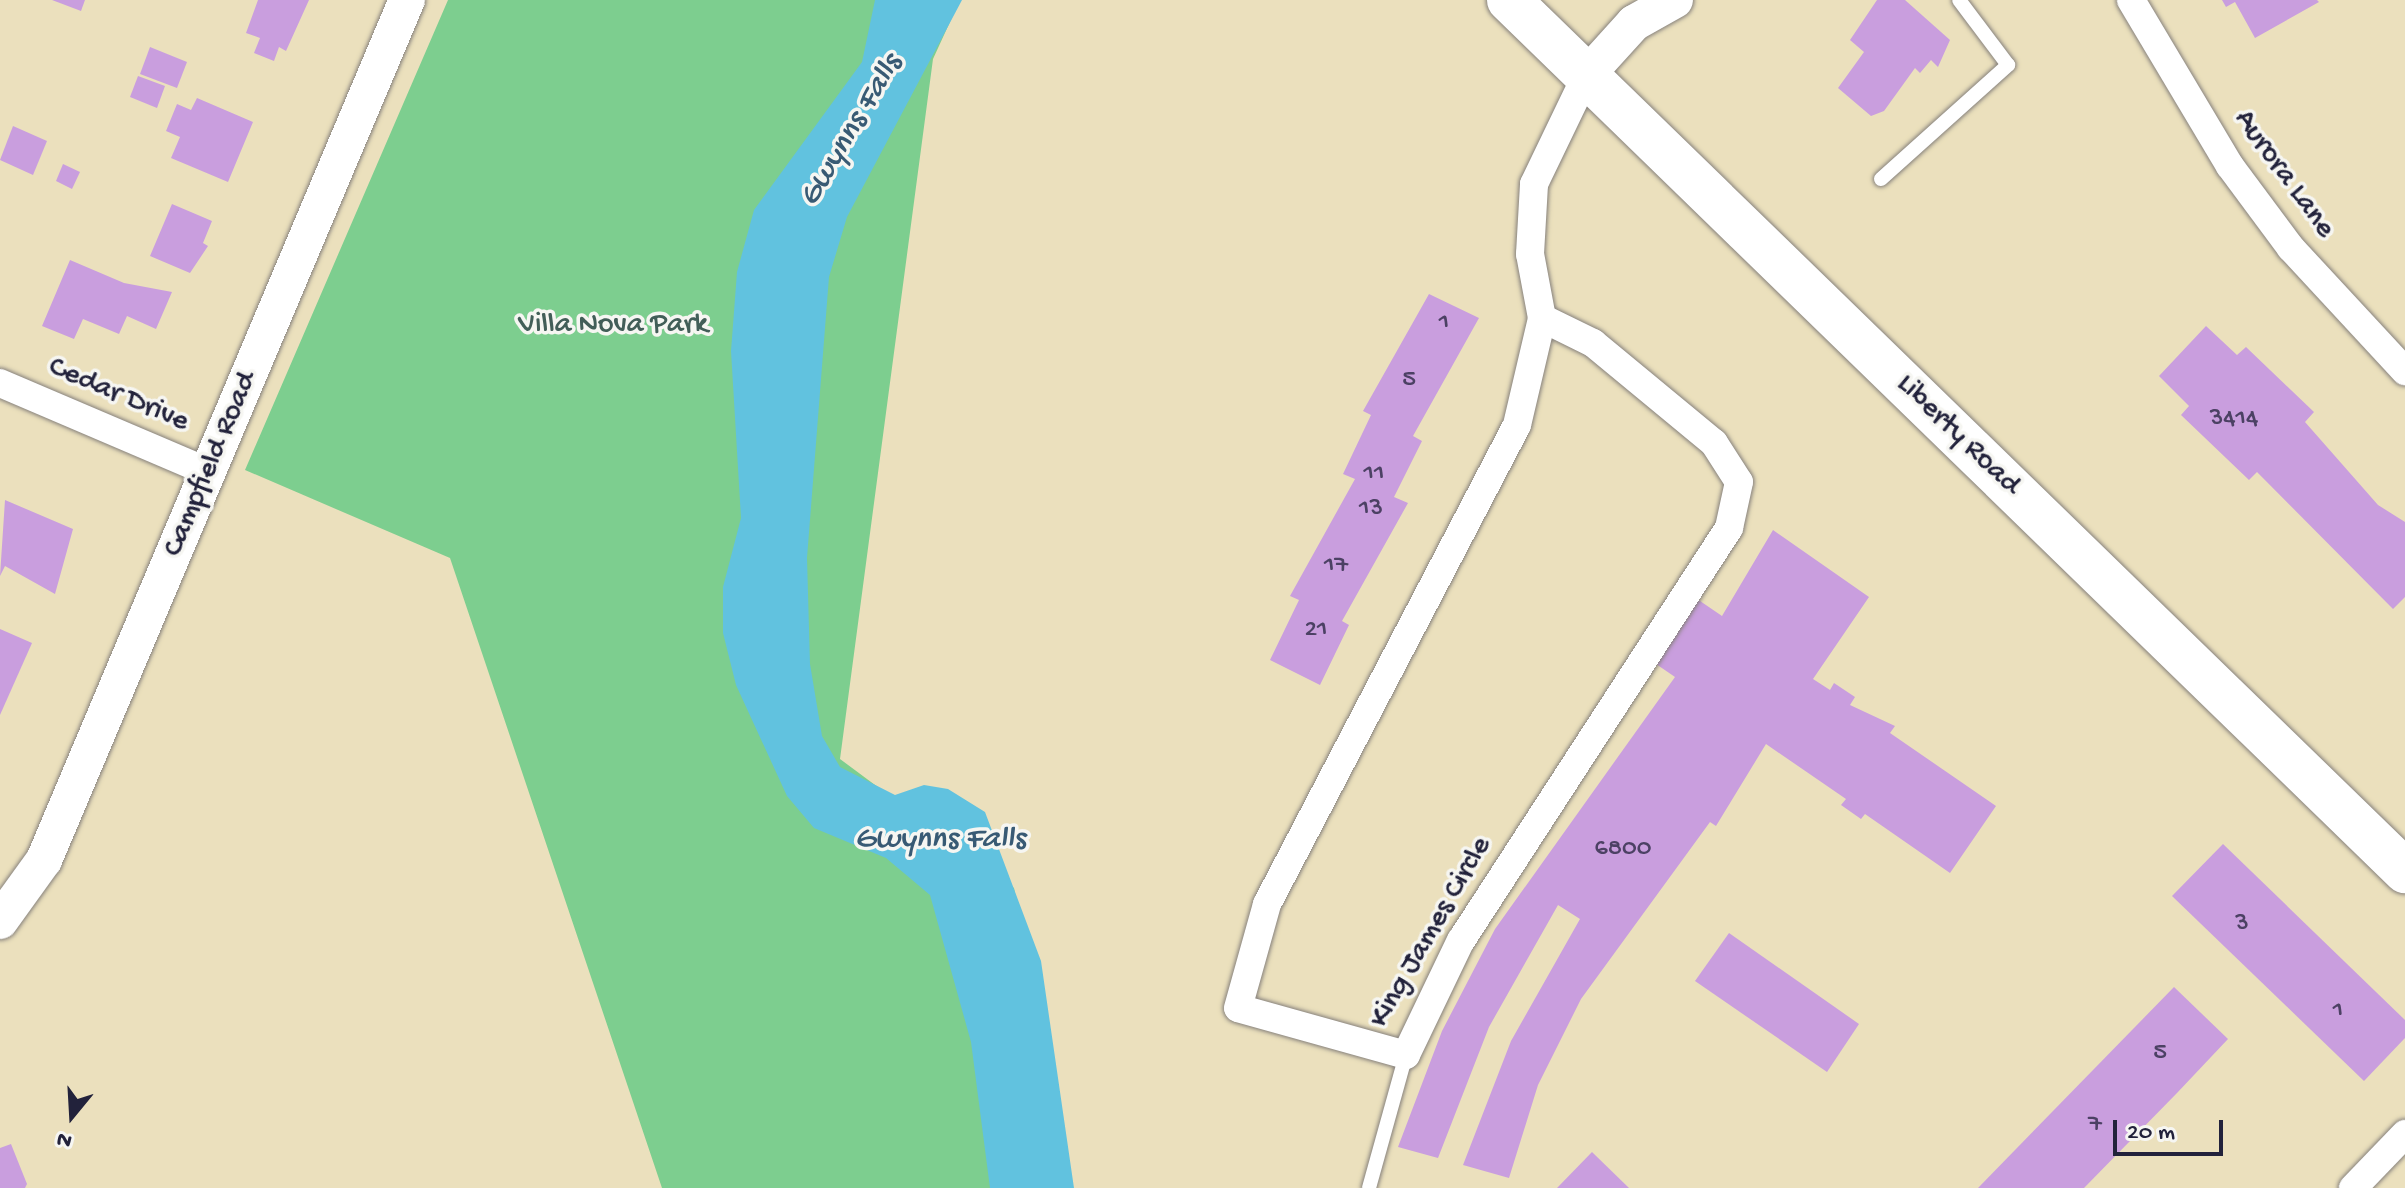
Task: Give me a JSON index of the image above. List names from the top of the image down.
{
  "streets": {
    "main road": ["Liberty Road"],
    "street": [
      "Aurora Lane",
      "Cedar Drive",
      "Campfield Road",
      "King James Circle"
    ]
  },
  "crossings": [
    ["Cedar Drive", "Campfield Road"],
    ["Liberty Road", "King James Circle"]
  ],
  "water": ["Gwynns Falls"],
  "parks": ["Villa Nova Park"],
  "house_numbers": [
    "1",
    "5",
    "3414",
    "11",
    "13",
    "17",
    "21",
    "6800",
    "3",
    "1",
    "5",
    "7"
  ],
  "scale_bar": "20 m",
  "north": "bottom"
}
